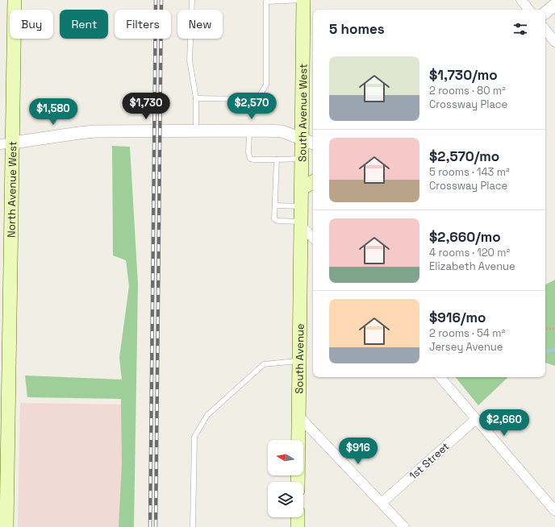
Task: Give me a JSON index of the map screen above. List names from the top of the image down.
{
  "streets": {
    "main road": ["South Avenue West", "North Avenue West", "South Avenue"],
    "street": ["1st Street"]
  },
  "crossings": [
    ["South Avenue West", "South Avenue"]
  ],
  "north": "left",
  "page": {
    "chip": [
      "Buy",
      "Rent",
      "Filters",
      "New"
    ],
    "heading": "5 homes",
    "list": [
      {
        "name": "$1,730/mo",
        "note": "2 rooms · 80 m² · Crossway Place"
      },
      {
        "name": "$2,570/mo",
        "note": "5 rooms · 143 m² · Crossway Place"
      },
      {
        "name": "$2,660/mo",
        "note": "4 rooms · 120 m² · Elizabeth Avenue"
      },
      {
        "name": "$916/mo",
        "note": "2 rooms · 54 m² · Jersey Avenue"
      }
    ],
    "price": [
      "$1,730",
      "$2,570",
      "$1,580",
      "$2,660",
      "$916"
    ]
  }
}
